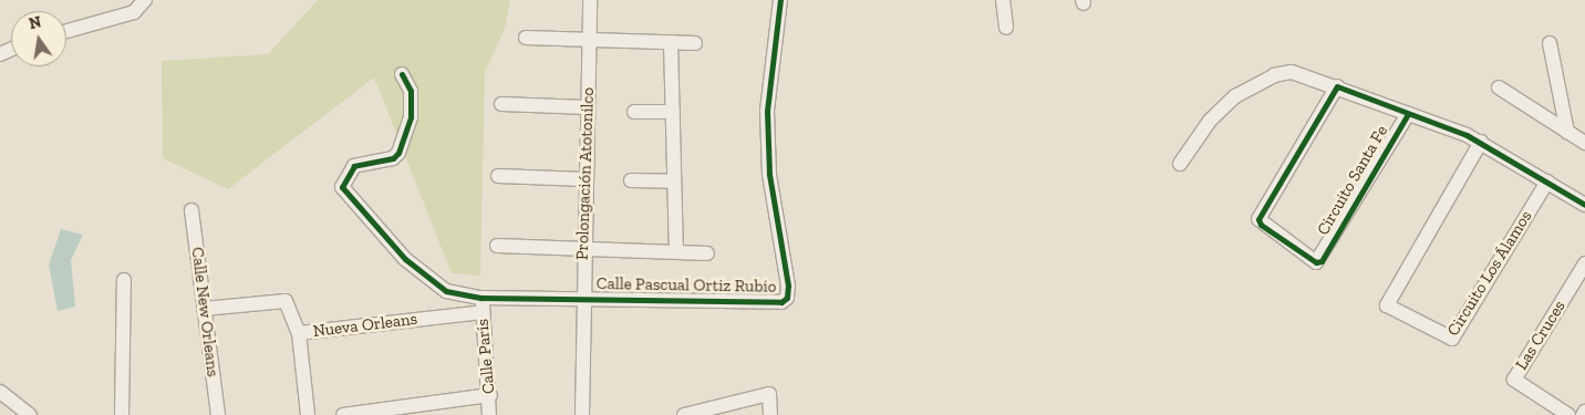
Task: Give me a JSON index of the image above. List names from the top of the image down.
{
  "streets": {
    "street": [
      "Prolongación Atotonilco",
      "Circuito Santa Fe",
      "Circuito Los Álamos",
      "Calle Pascual Ortiz Rubio",
      "Calle New Orleans",
      "Nueva Orleans",
      "Las Cruces",
      "Calle París"
    ]
  },
  "crossings": [
    ["Prolongación Atotonilco", "Calle Pascual Ortiz Rubio"],
    ["Calle Pascual Ortiz Rubio", "Nueva Orleans"],
    ["Calle Pascual Ortiz Rubio", "Calle París"],
    ["Calle New Orleans", "Nueva Orleans"],
    ["Nueva Orleans", "Calle París"]
  ],
  "north": "top"
}
